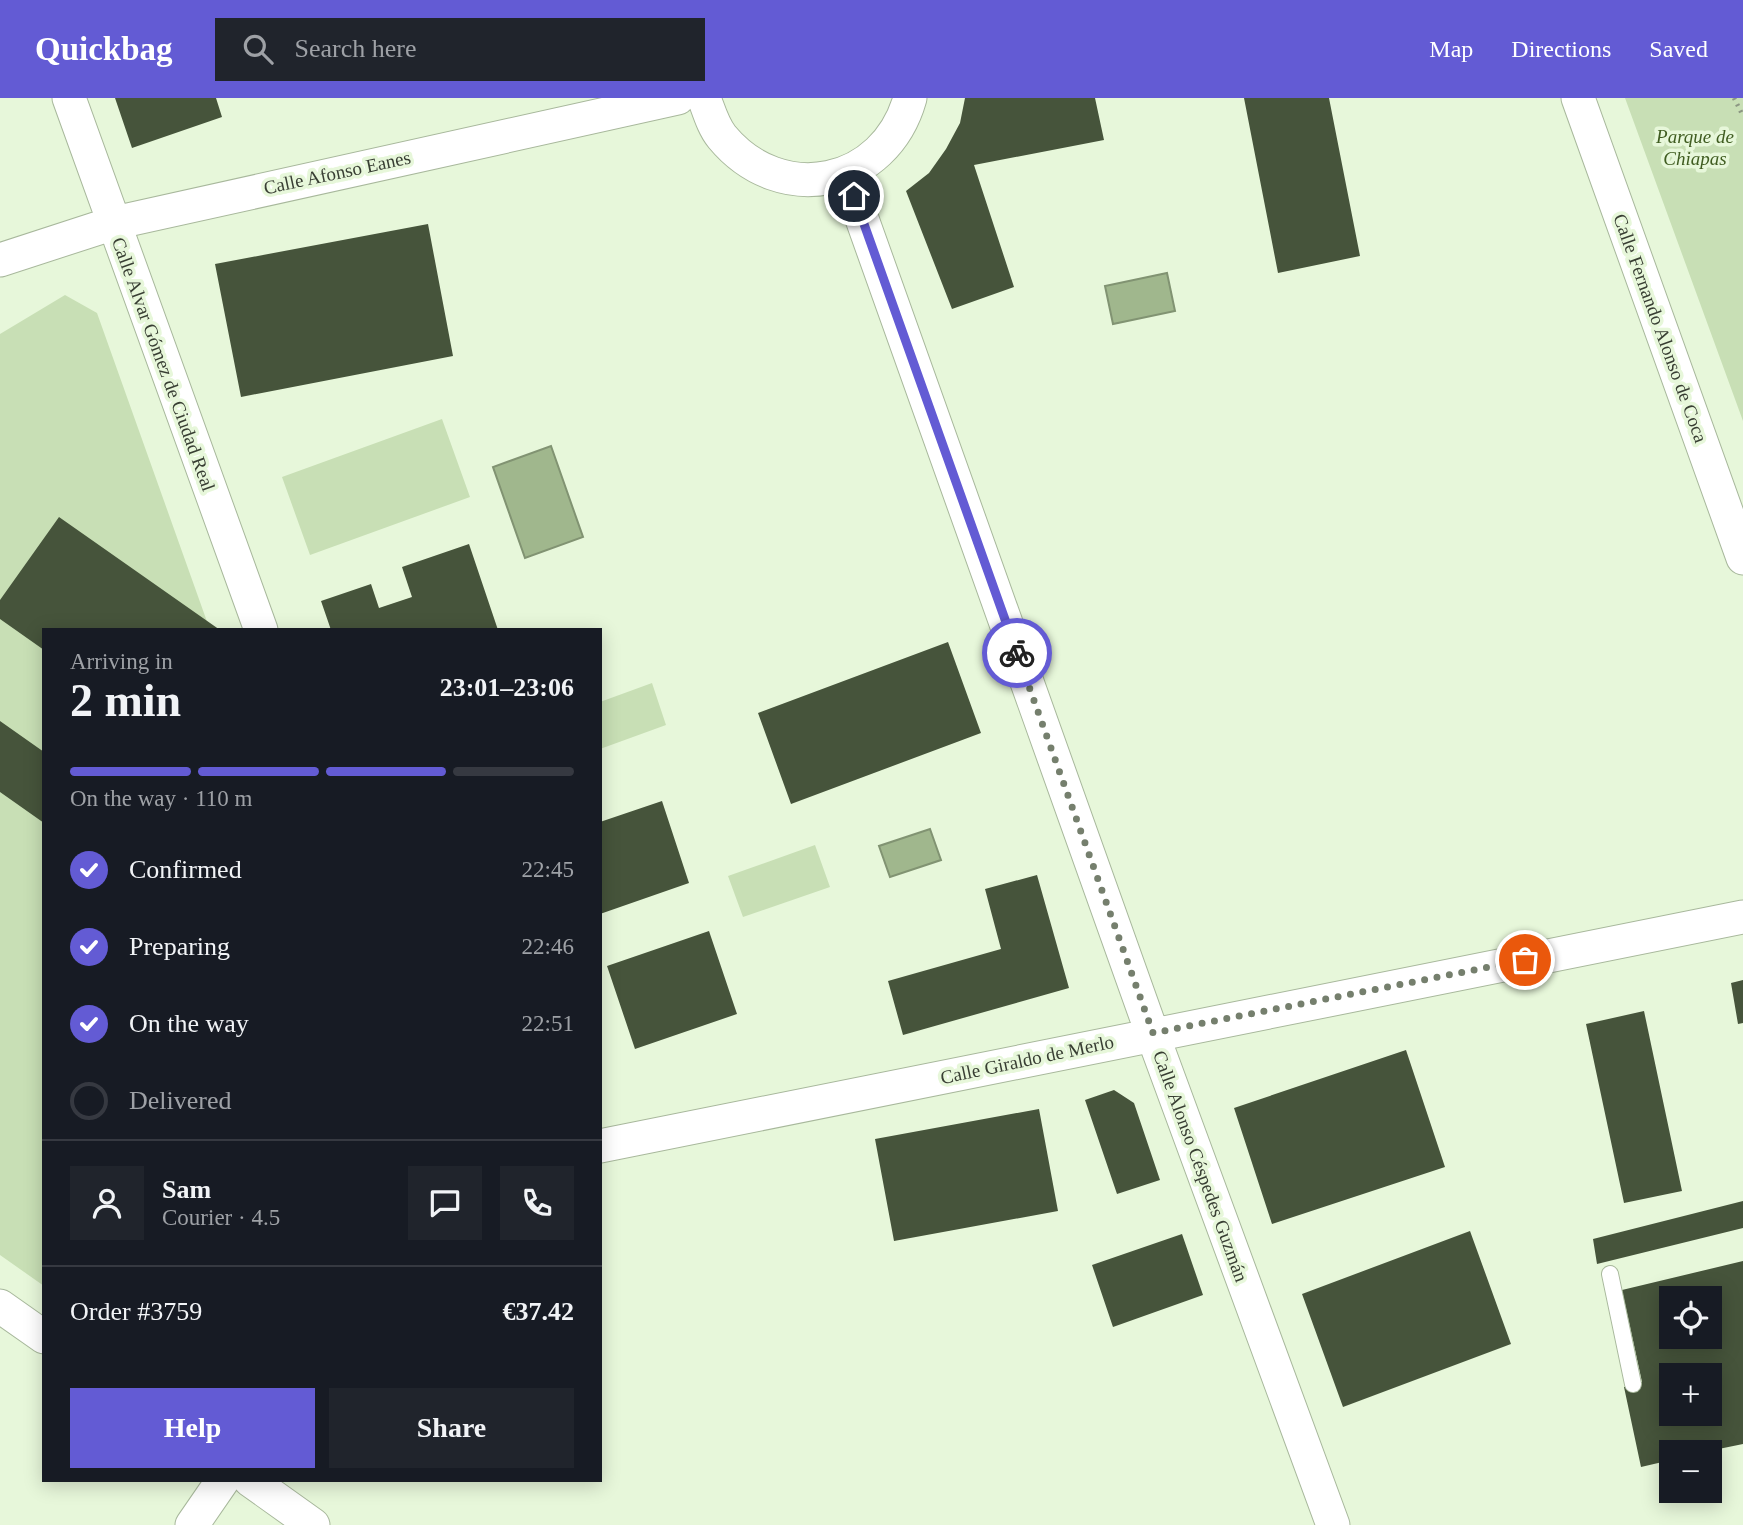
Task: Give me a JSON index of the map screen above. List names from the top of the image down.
{
  "streets": {
    "street": [
      "Calle Afonso Eanes",
      "Calle Fernando Alonso de Coca",
      "Calle Alvar Gómez de Ciudad Real",
      "Calle Giraldo de Merlo",
      "Calle Alonso Céspedes Guzmán"
    ]
  },
  "crossings": [
    ["Calle Afonso Eanes", "Calle Alvar Gómez de Ciudad Real"],
    ["Calle Giraldo de Merlo", "Calle Alonso Céspedes Guzmán"]
  ],
  "parks": ["Parque de Chiapas"],
  "page": {
    "header": "Quickbag",
    "search": "Search here",
    "nav": ["Map", "Directions", "Saved"],
    "heading": ["2 min", "Arriving in", "23:01–23:06"],
    "panel": [
      "Sam",
      "Courier · 4.5",
      "Order #3759",
      "€37.42"
    ],
    "bar": "On the way · 110 m",
    "list": [
      ["Confirmed", "22:45"],
      ["Preparing", "22:46"],
      ["On the way", "22:51"],
      "Delivered"
    ],
    "map_buttons": ["+", "−"],
    "buttons": ["Help", "Share"]
  }
}
